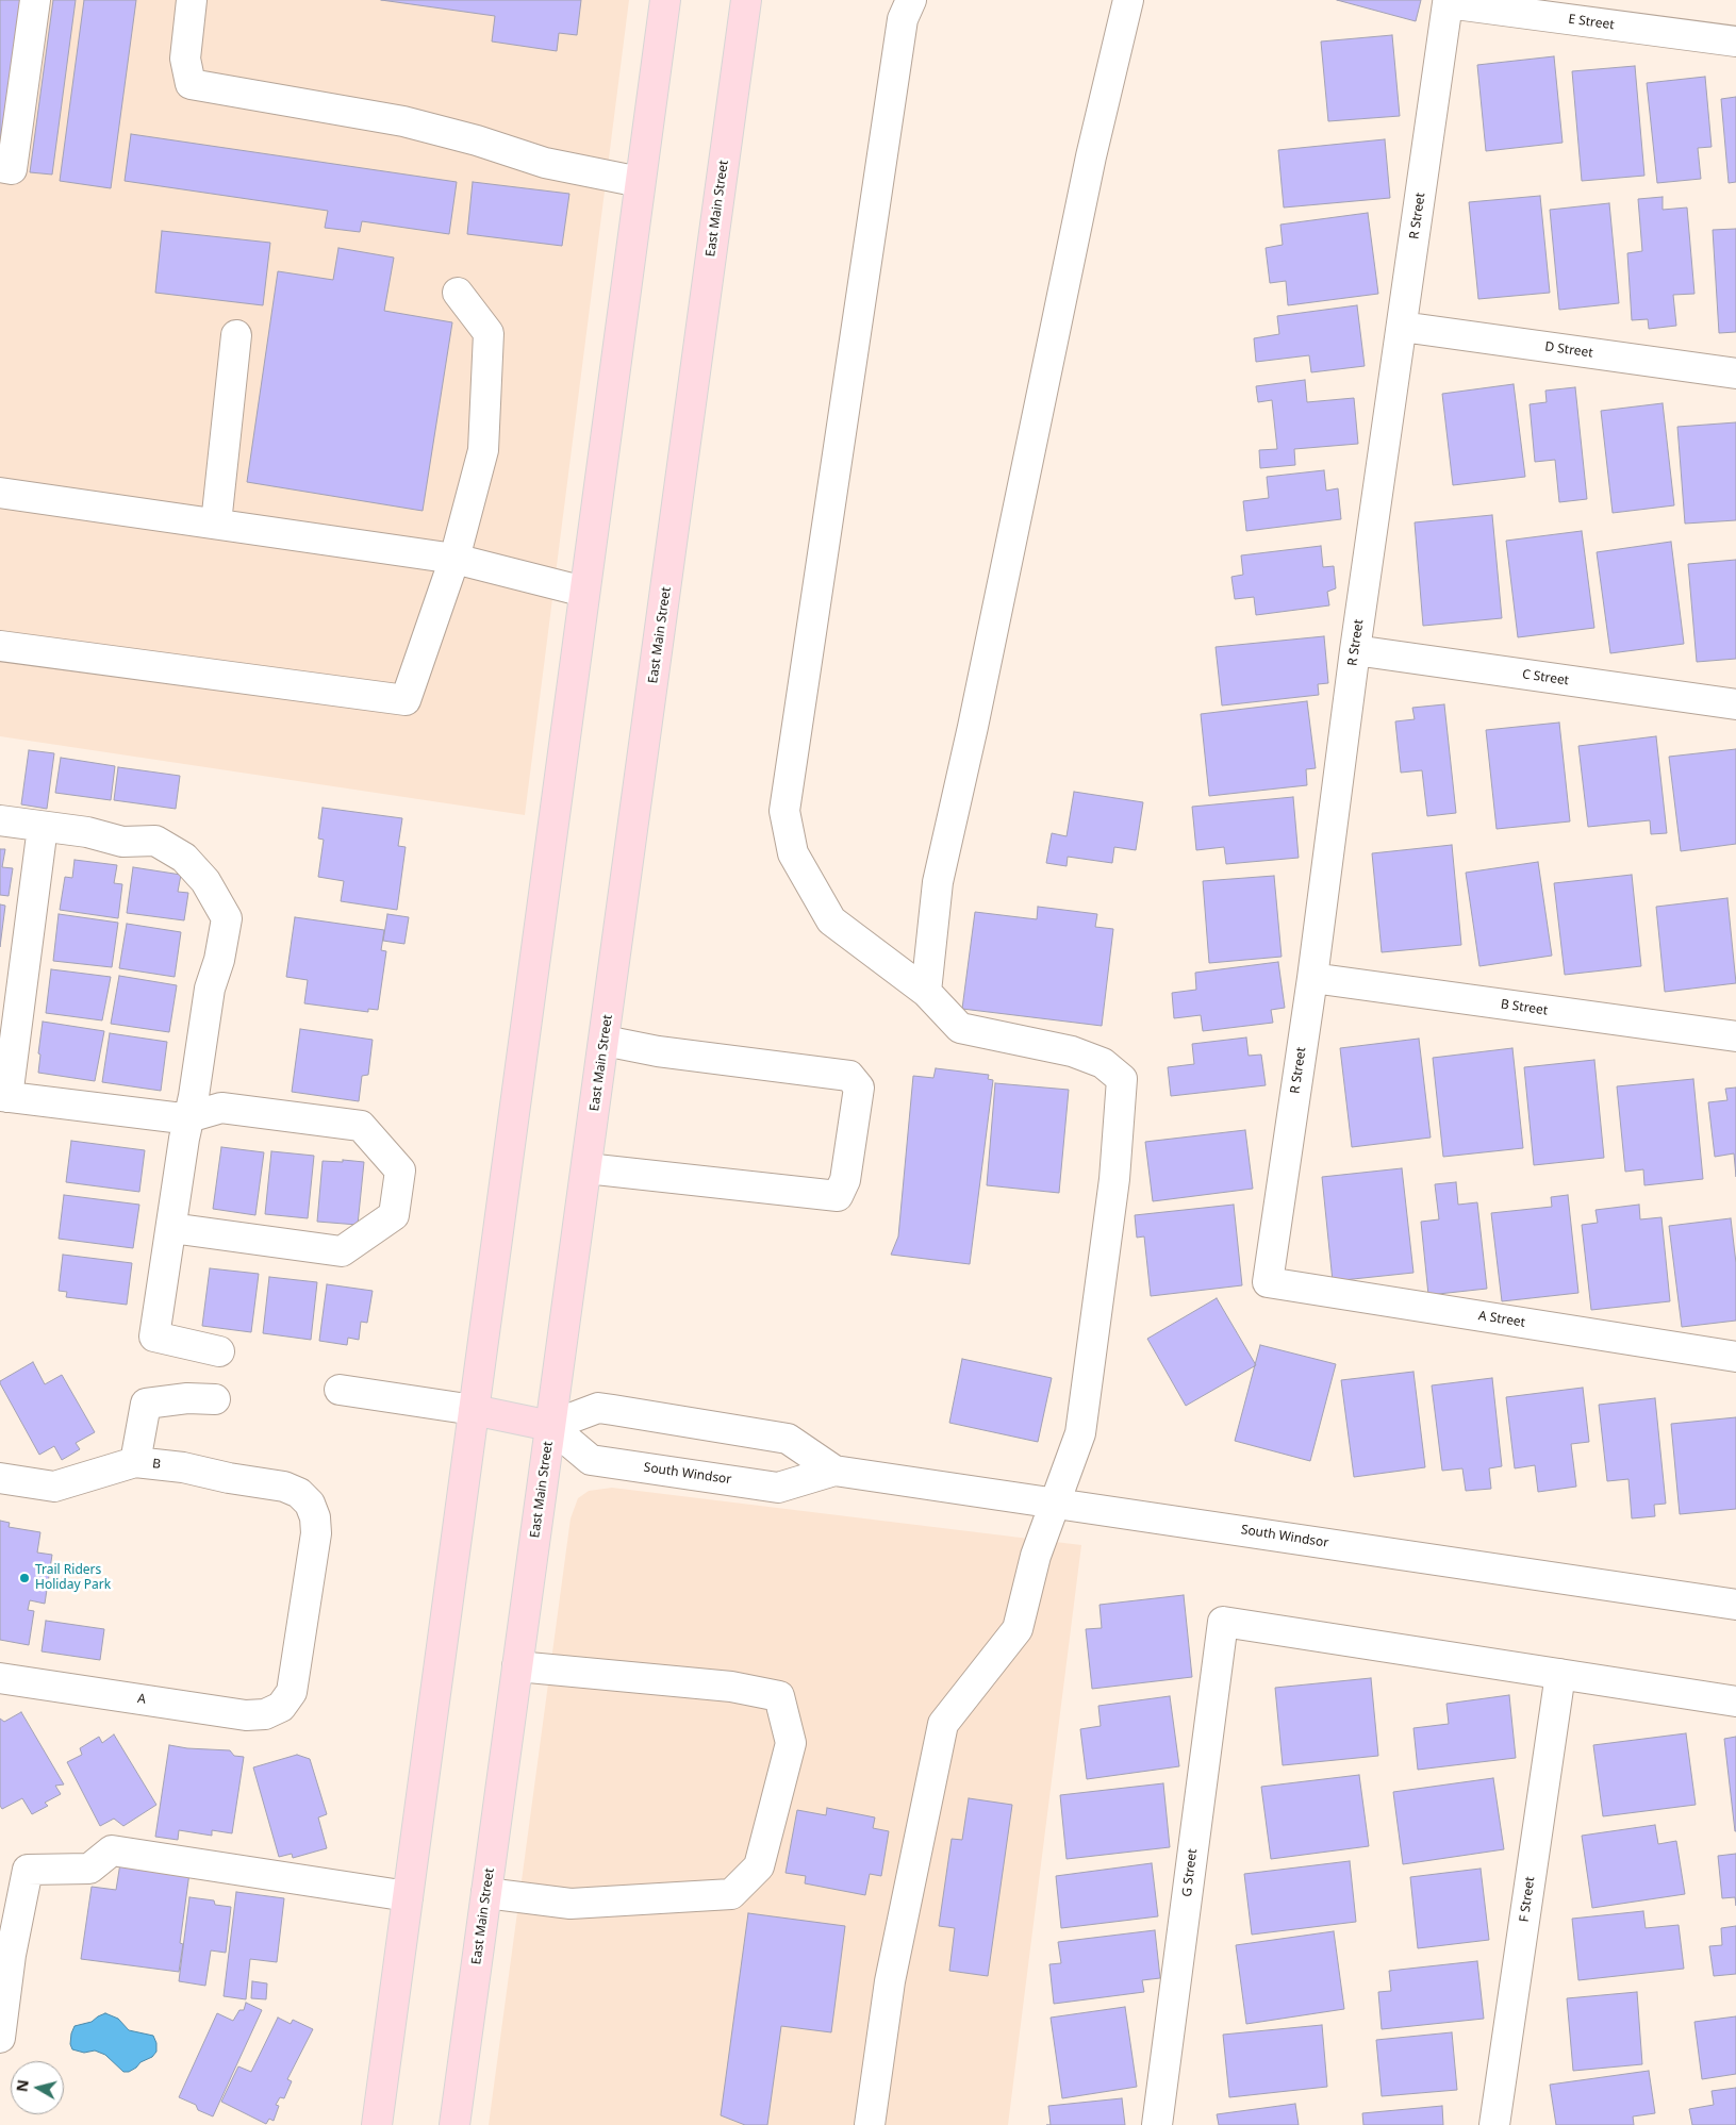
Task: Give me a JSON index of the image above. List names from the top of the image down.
{
  "streets": {
    "main road": ["East Main Street", "South Windsor"],
    "street": [
      "E Street",
      "R Street",
      "D Street",
      "C Street",
      "B Street",
      "A Street",
      "B",
      "A",
      "G Street",
      "F Street"
    ]
  },
  "crossings": [
    ["E Street", "R Street"],
    ["East Main Street", "South Windsor"],
    ["R Street", "D Street"],
    ["R Street", "C Street"],
    ["R Street", "B Street"],
    ["R Street", "A Street"],
    ["B", "A"],
    ["G Street", "F Street"]
  ],
  "places": ["Trail Riders Holiday Park"],
  "north": "left"
}
